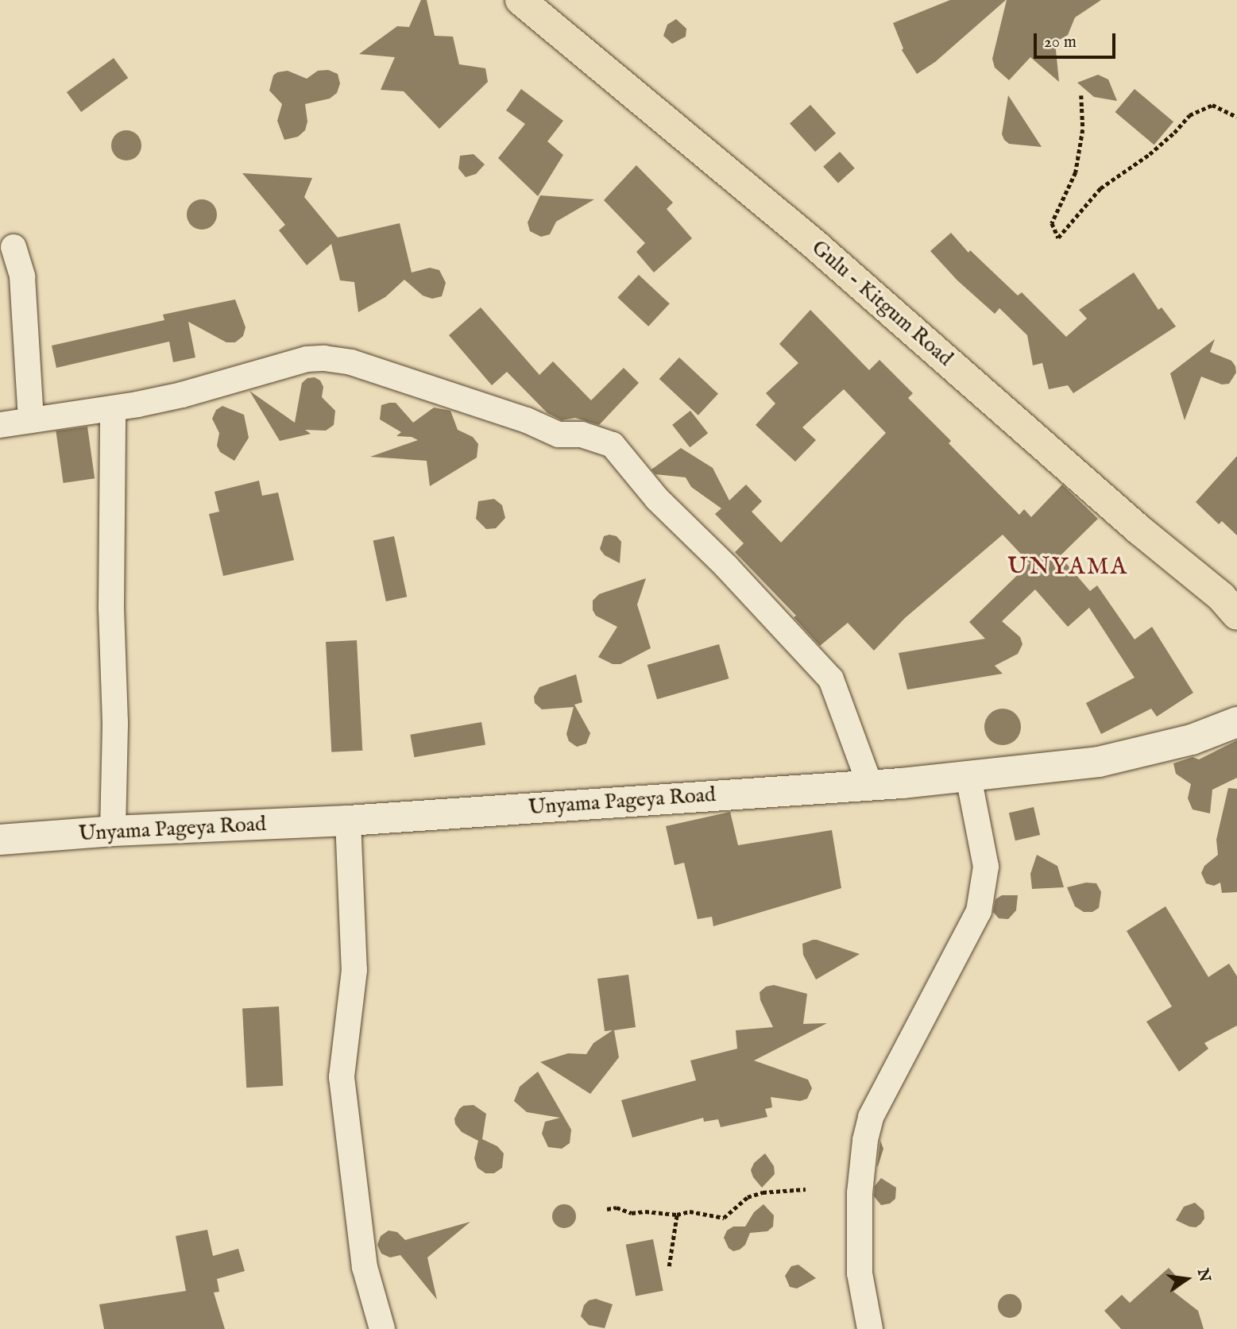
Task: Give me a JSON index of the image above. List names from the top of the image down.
{
  "streets": {
    "main road": ["Gulu - Kitgum Road"],
    "street": ["Unyama Pageya Road"]
  },
  "districts": ["UNYAMA"],
  "scale_bar": "20 m",
  "north": "right"
}
